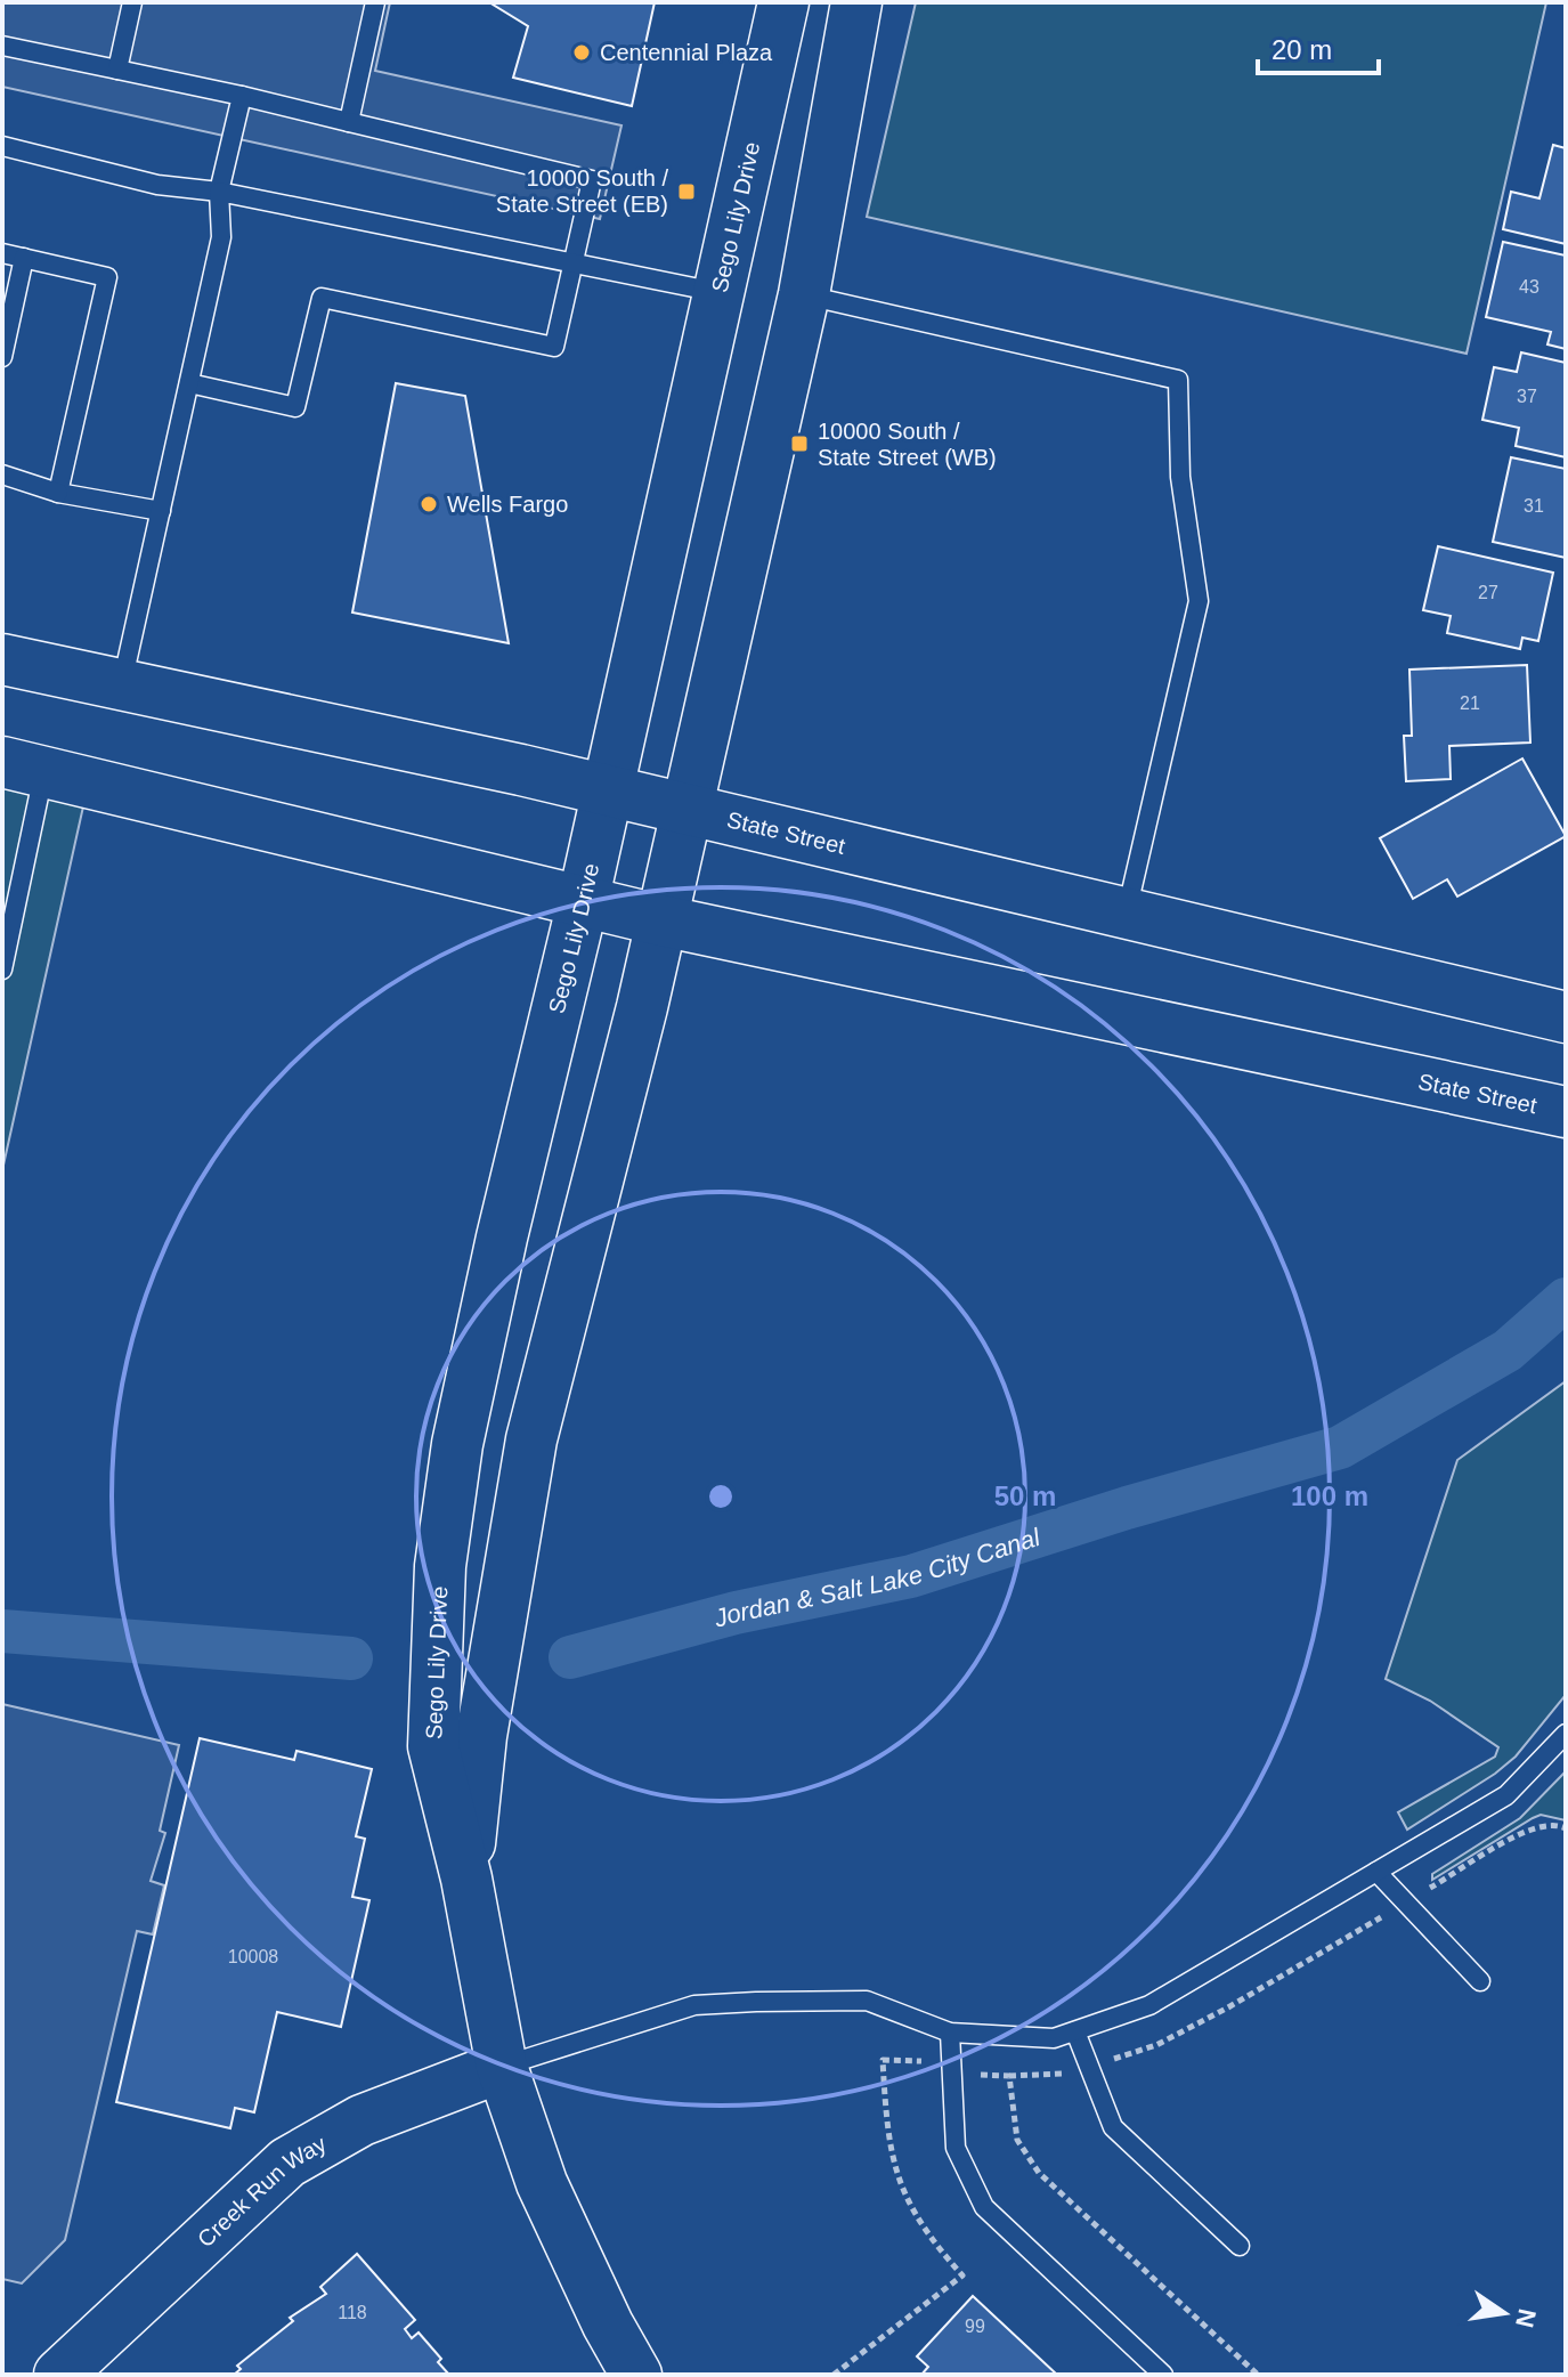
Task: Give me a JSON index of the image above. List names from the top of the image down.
{
  "streets": {
    "main road": ["Sego Lily Drive", "State Street", "Creek Run Way"]
  },
  "crossings": [
    ["Sego Lily Drive", "State Street"],
    ["Sego Lily Drive", "Creek Run Way"]
  ],
  "water": ["Jordan & Salt Lake City Canal"],
  "places": {
    "other": ["Centennial Plaza", "Wells Fargo"],
    "transit": ["10000 South / State Street (EB)", "10000 South / State Street (WB)"]
  },
  "house_numbers": [
    "43",
    "37",
    "31",
    "27",
    "21",
    "10008",
    "118",
    "99"
  ],
  "scale_bar": "20 m",
  "north": "right",
  "rings": ["50 m", "100 m"]
}
